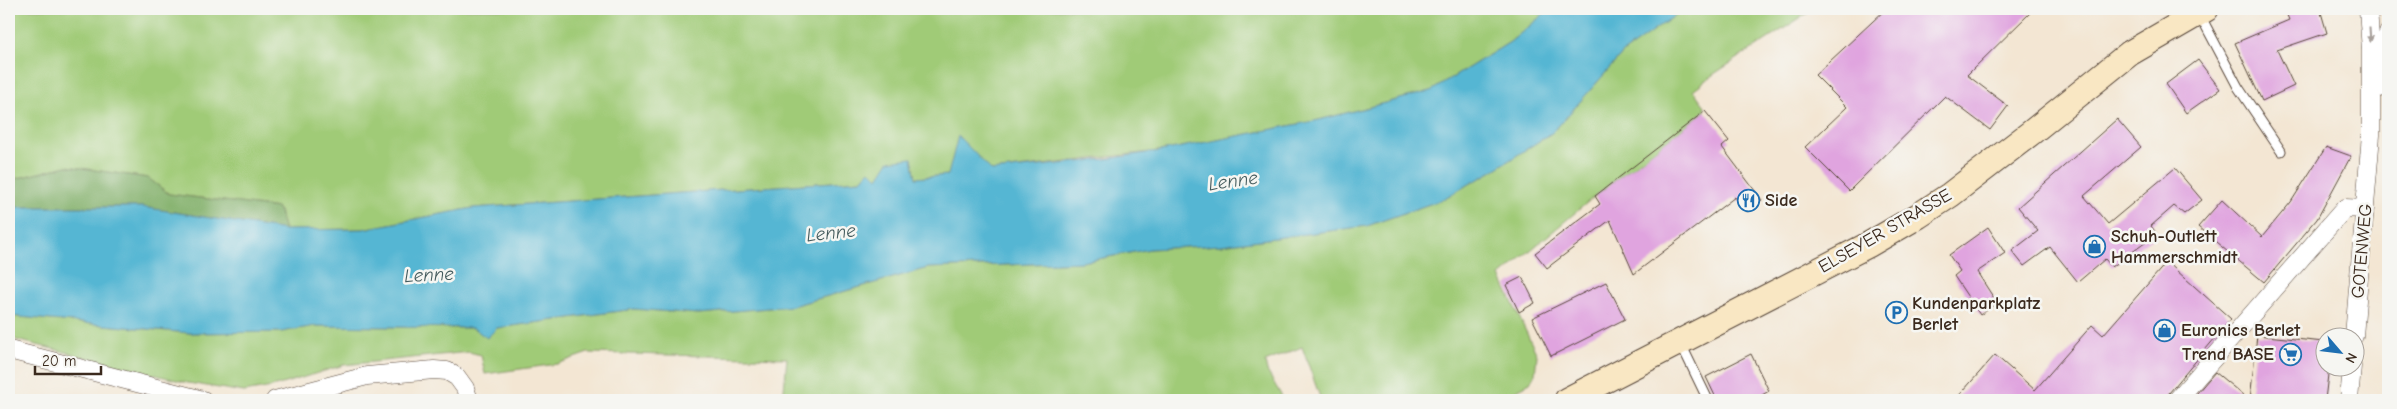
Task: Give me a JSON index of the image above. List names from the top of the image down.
{
  "streets": {
    "main road": ["ELSEYER STRASSE"],
    "street": ["GOTENWEG"]
  },
  "water": ["Lenne"],
  "places": {
    "restaurant": ["Side"],
    "shop": ["Schuh-Outlett Hammerschmidt", "Euronics Berlet"],
    "parking": ["Kundenparkplatz Berlet"],
    "supermarket": ["Trend BASE"]
  },
  "scale_bar": "20 m",
  "north": "bottom right"
}
